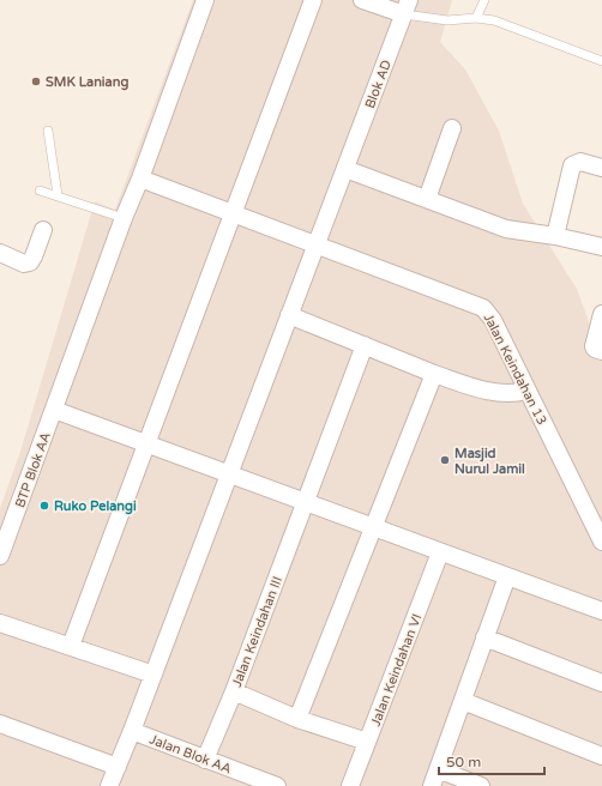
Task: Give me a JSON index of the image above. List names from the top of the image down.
{
  "streets": {
    "street": [
      "Blok AD",
      "Jalan Keindahan 13",
      "BTP Blok AA",
      "Jalan Keindahan III",
      "Jalan Keindahan VI",
      "Jalan Blok AA"
    ]
  },
  "crossings": [
    ["Blok AD", "Jalan Keindahan 13"],
    ["Blok AD", "Jalan Blok AA"],
    ["Jalan Keindahan 13", "BTP Blok AA"],
    ["Jalan Keindahan III", "Jalan Blok AA"]
  ],
  "places": ["SMK Laniang", "Masjid Nurul Jamil", "Ruko Pelangi"],
  "scale_bar": "50 m"
}
